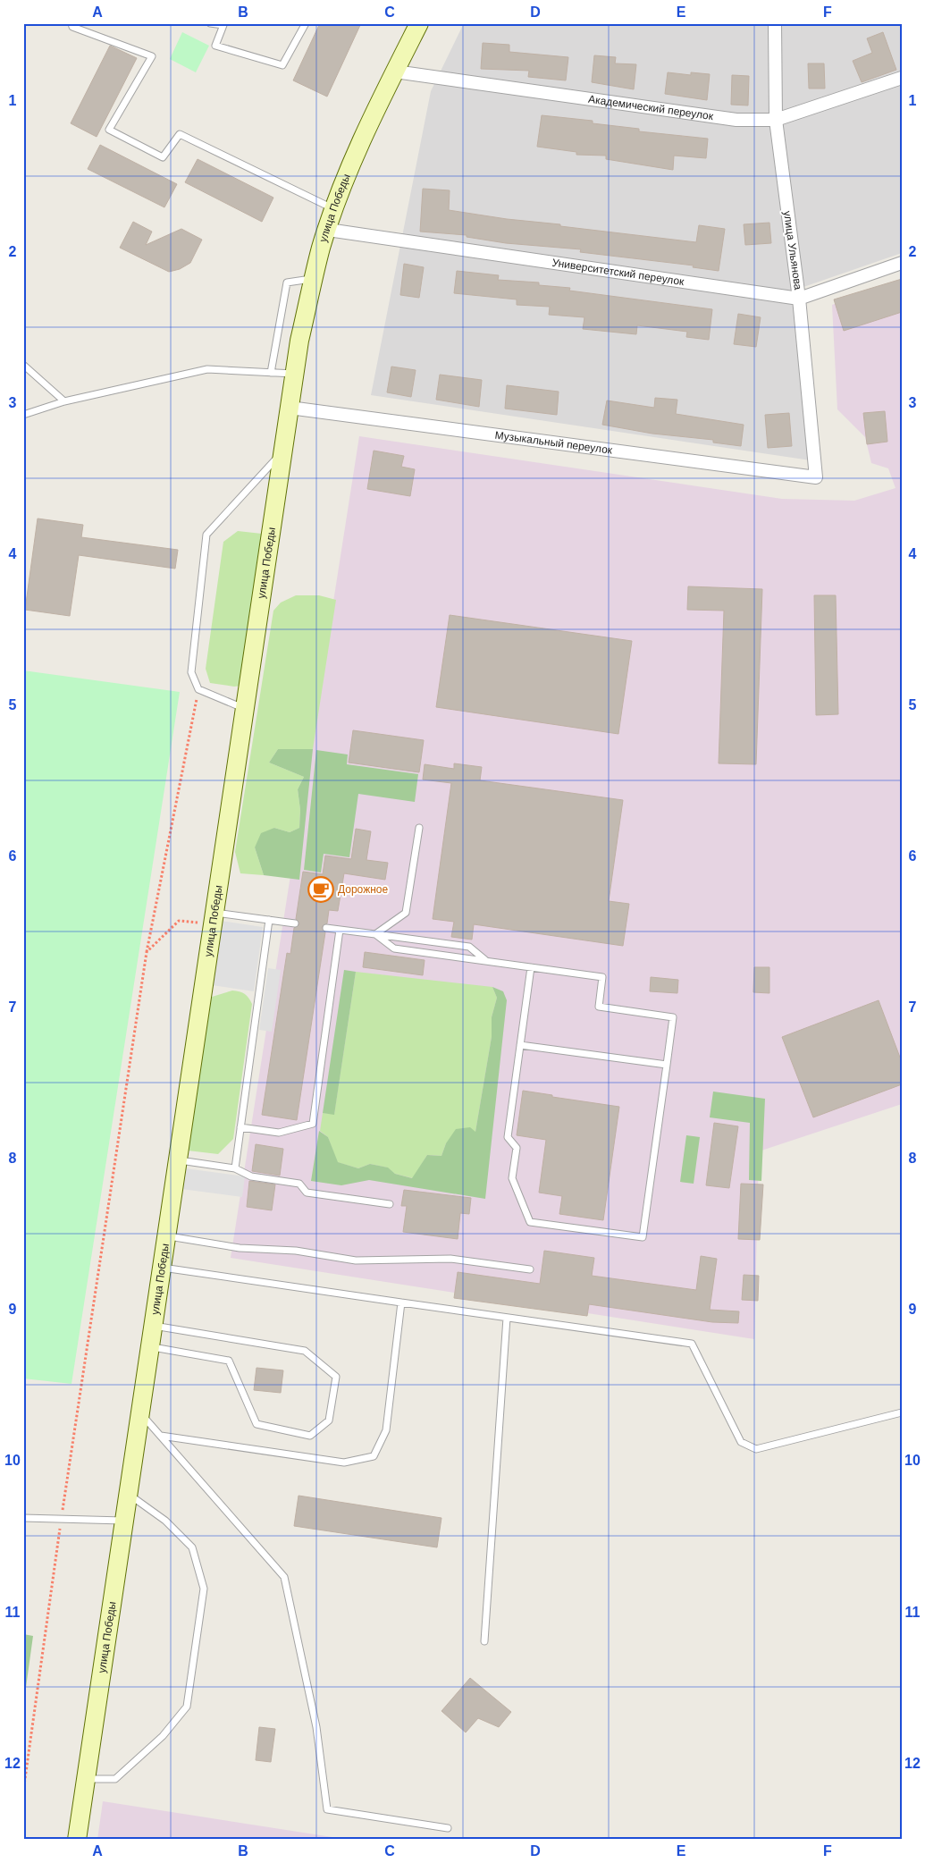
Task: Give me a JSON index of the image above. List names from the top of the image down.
{
  "streets": {
    "main road": ["улица Победы"],
    "street": [
      "Академический переулок",
      "улица Ульянова",
      "Университетский переулок",
      "Музыкальный переулок"
    ]
  },
  "crossings": [
    ["Академический переулок", "улица Победы"],
    ["Академический переулок", "улица Ульянова"],
    ["улица Победы", "Университетский переулок"],
    ["улица Победы", "Музыкальный переулок"],
    ["улица Ульянова", "Университетский переулок"],
    ["улица Ульянова", "Музыкальный переулок"]
  ],
  "places": {
    "cafe": ["Дорожное"]
  },
  "grid": {
    "columns": [
      "A",
      "B",
      "C",
      "D",
      "E",
      "F"
    ],
    "rows": [
      "1",
      "2",
      "3",
      "4",
      "5",
      "6",
      "7",
      "8",
      "9",
      "10",
      "11",
      "12"
    ]
  }
}
